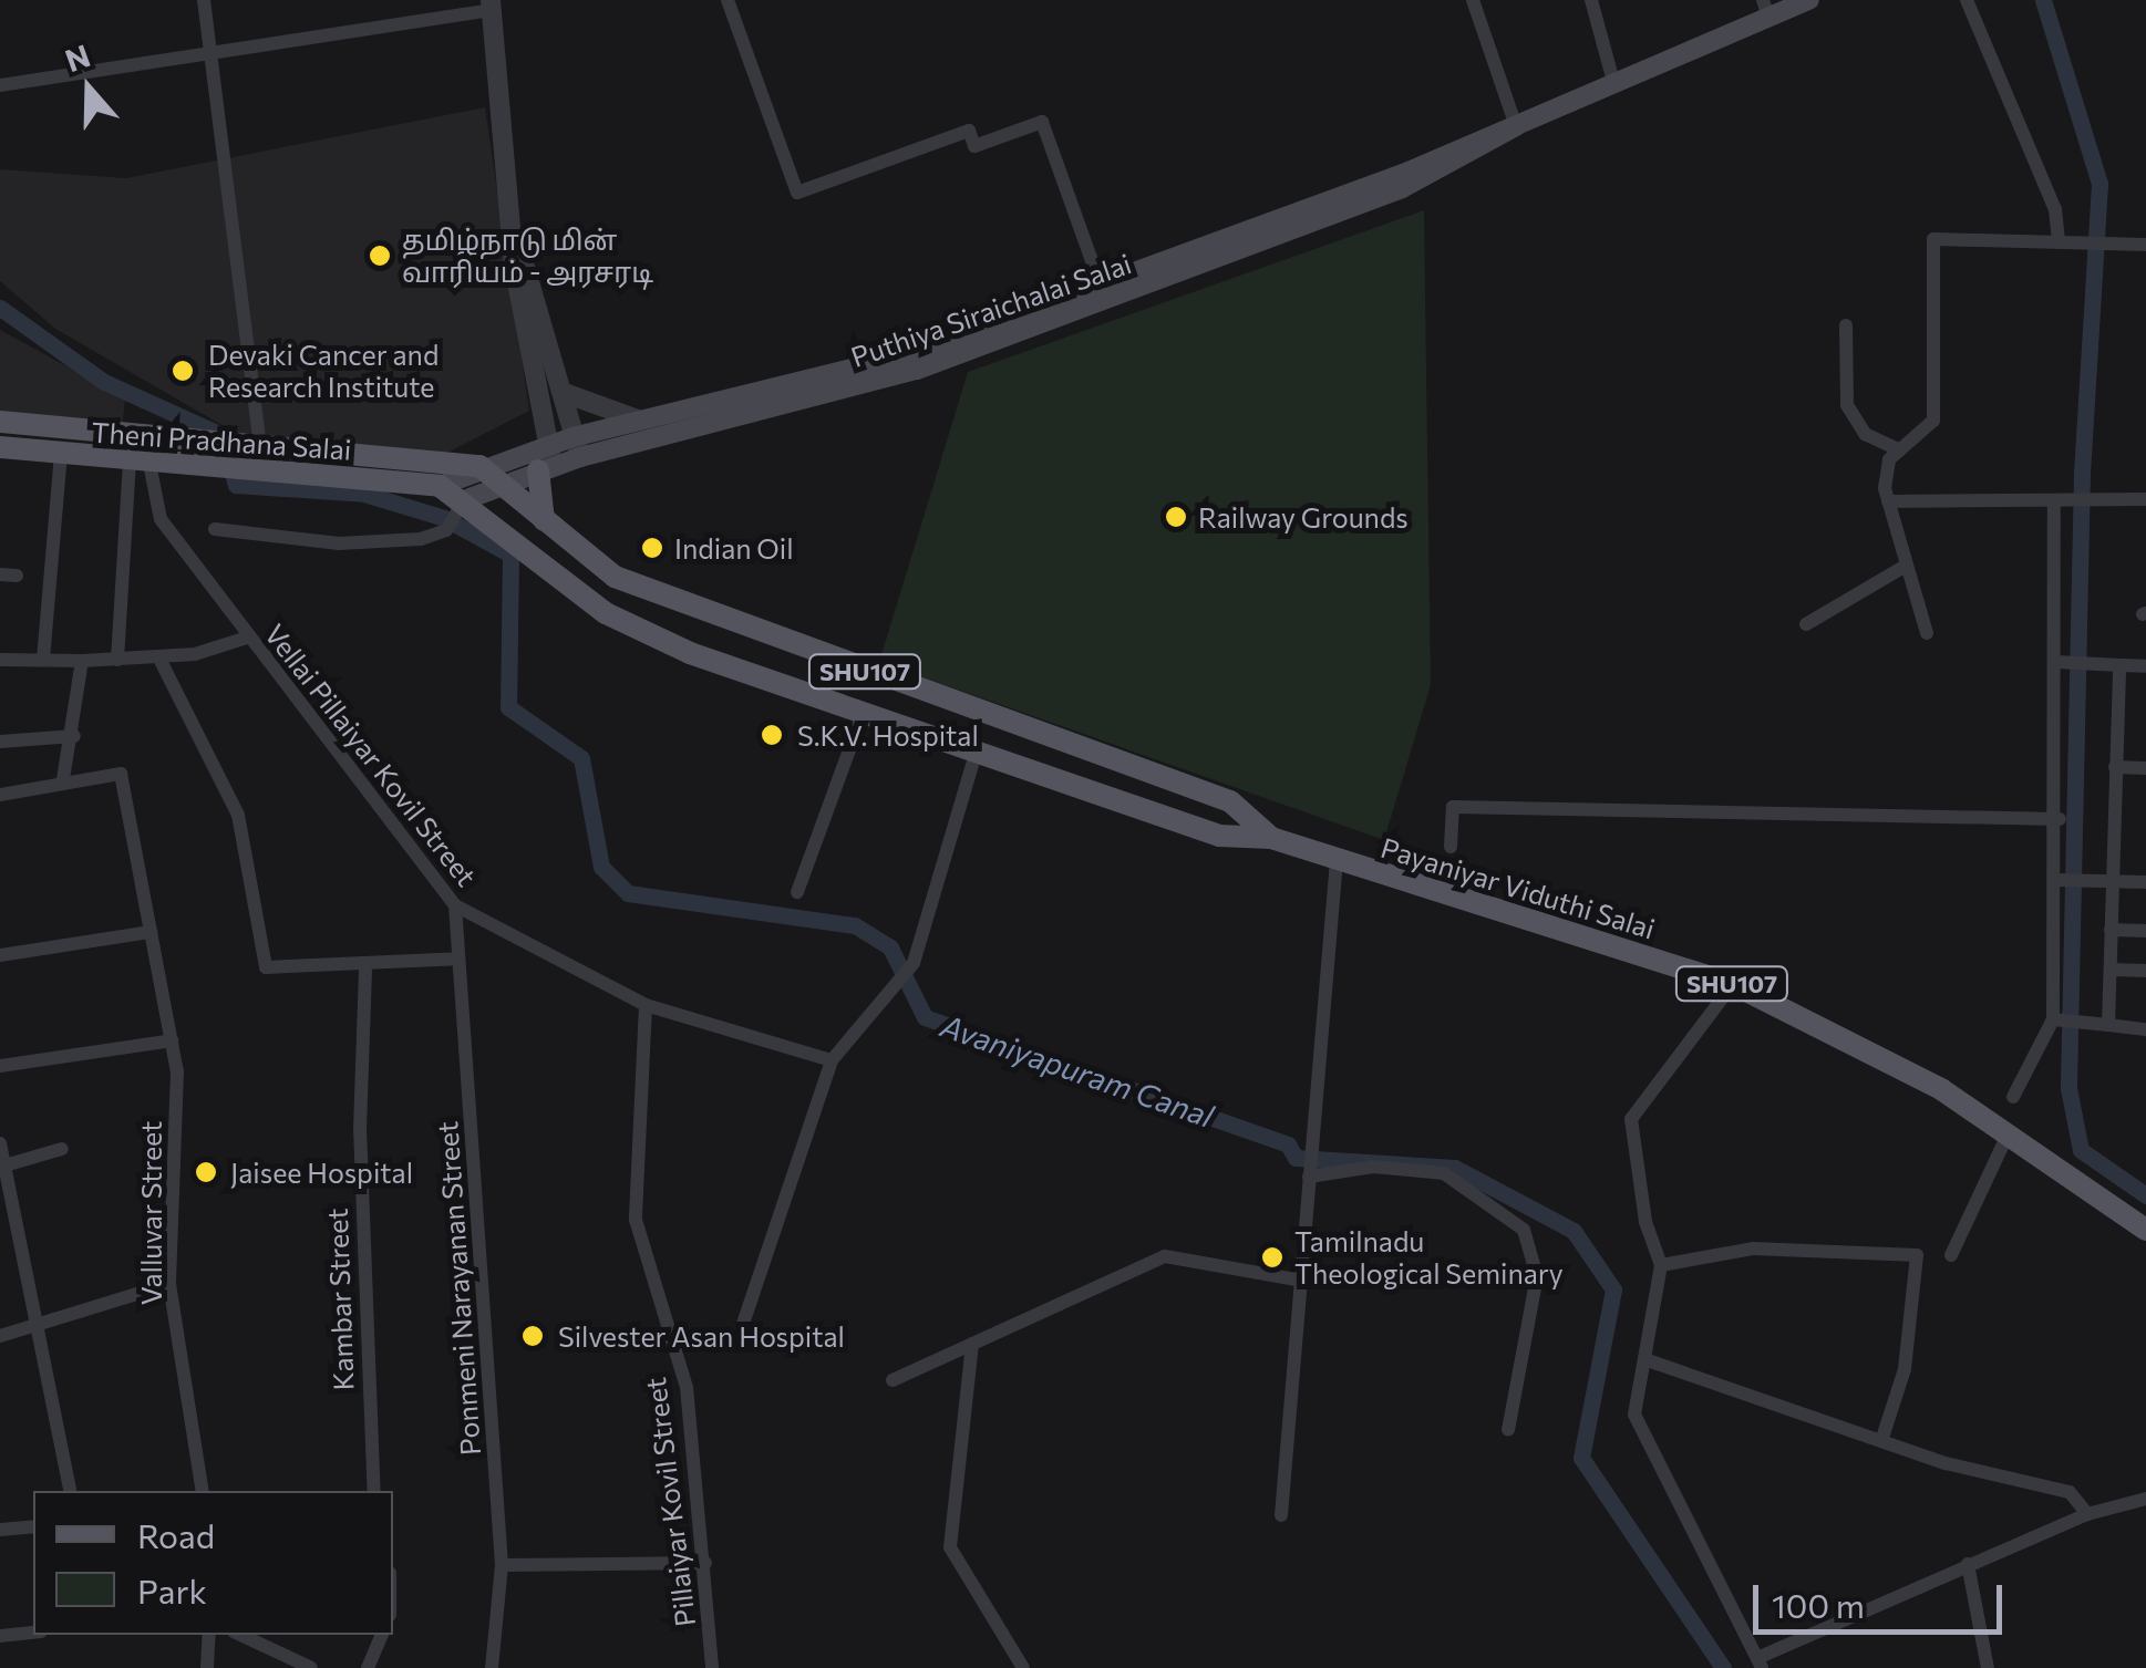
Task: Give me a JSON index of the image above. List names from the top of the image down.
{
  "streets": {
    "main road": [
      "Puthiya Siraichalai Salai",
      "Theni Pradhana Salai",
      "SHU107",
      "Payaniyar Viduthi Salai"
    ],
    "street": [
      "Vellai Pillaiyar Kovil Street",
      "Valluvar Street",
      "Ponmeni Narayanan Street",
      "Kambar Street",
      "Pillaiyar Kovil Street"
    ]
  },
  "crossings": [
    ["Puthiya Siraichalai Salai", "Theni Pradhana Salai"],
    ["Puthiya Siraichalai Salai", "Payaniyar Viduthi Salai"],
    ["Theni Pradhana Salai", "Vellai Pillaiyar Kovil Street"],
    ["Theni Pradhana Salai", "Payaniyar Viduthi Salai"],
    ["Vellai Pillaiyar Kovil Street", "Ponmeni Narayanan Street"],
    ["Vellai Pillaiyar Kovil Street", "Pillaiyar Kovil Street"]
  ],
  "water": ["Avaniyapuram Canal"],
  "places": [
    "தமிழ்நாடு மின் வாரியம் - அரசரடி",
    "Devaki Cancer and Research Institute",
    "Railway Grounds",
    "Indian Oil",
    "S.K.V. Hospital",
    "Jaisee Hospital",
    "Tamilnadu Theological Seminary",
    "Silvester Asan Hospital"
  ],
  "legend": ["Road", "Park"],
  "scale_bar": "100 m",
  "north": "top"
}
